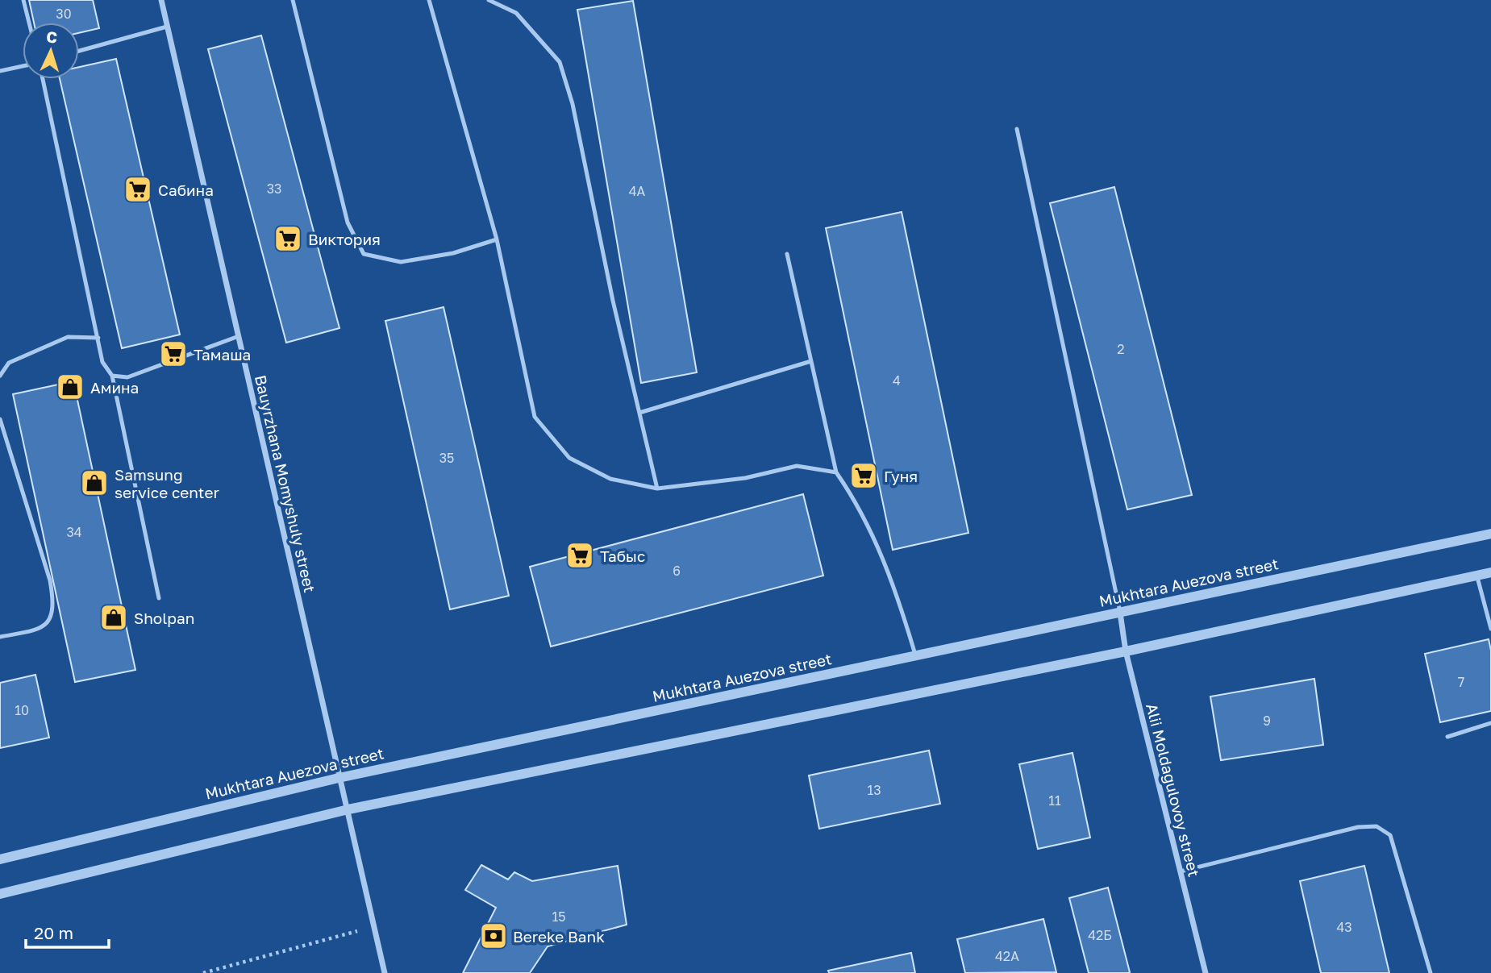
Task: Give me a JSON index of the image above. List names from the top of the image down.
{
  "streets": {
    "street": ["Bauyrzhana Momyshuly street", "Mukhtara Auezova street", "Alii Moldagulovoy street"]
  },
  "crossings": [
    ["Bauyrzhana Momyshuly street", "Mukhtara Auezova street"],
    ["Mukhtara Auezova street", "Alii Moldagulovoy street"]
  ],
  "places": {
    "supermarket": [
      "Сабина",
      "Виктория",
      "Тамаша",
      "Гуня",
      "Табыс"
    ],
    "shop": ["Амина", "Samsung service center", "Sholpan"],
    "bank": ["Bereke Bank"]
  },
  "house_numbers": [
    "30",
    "33",
    "4А",
    "2",
    "4",
    "35",
    "34",
    "6",
    "7",
    "10",
    "9",
    "13",
    "11",
    "15",
    "43",
    "42Б",
    "42А"
  ],
  "scale_bar": "20 m",
  "north": "top"
}
